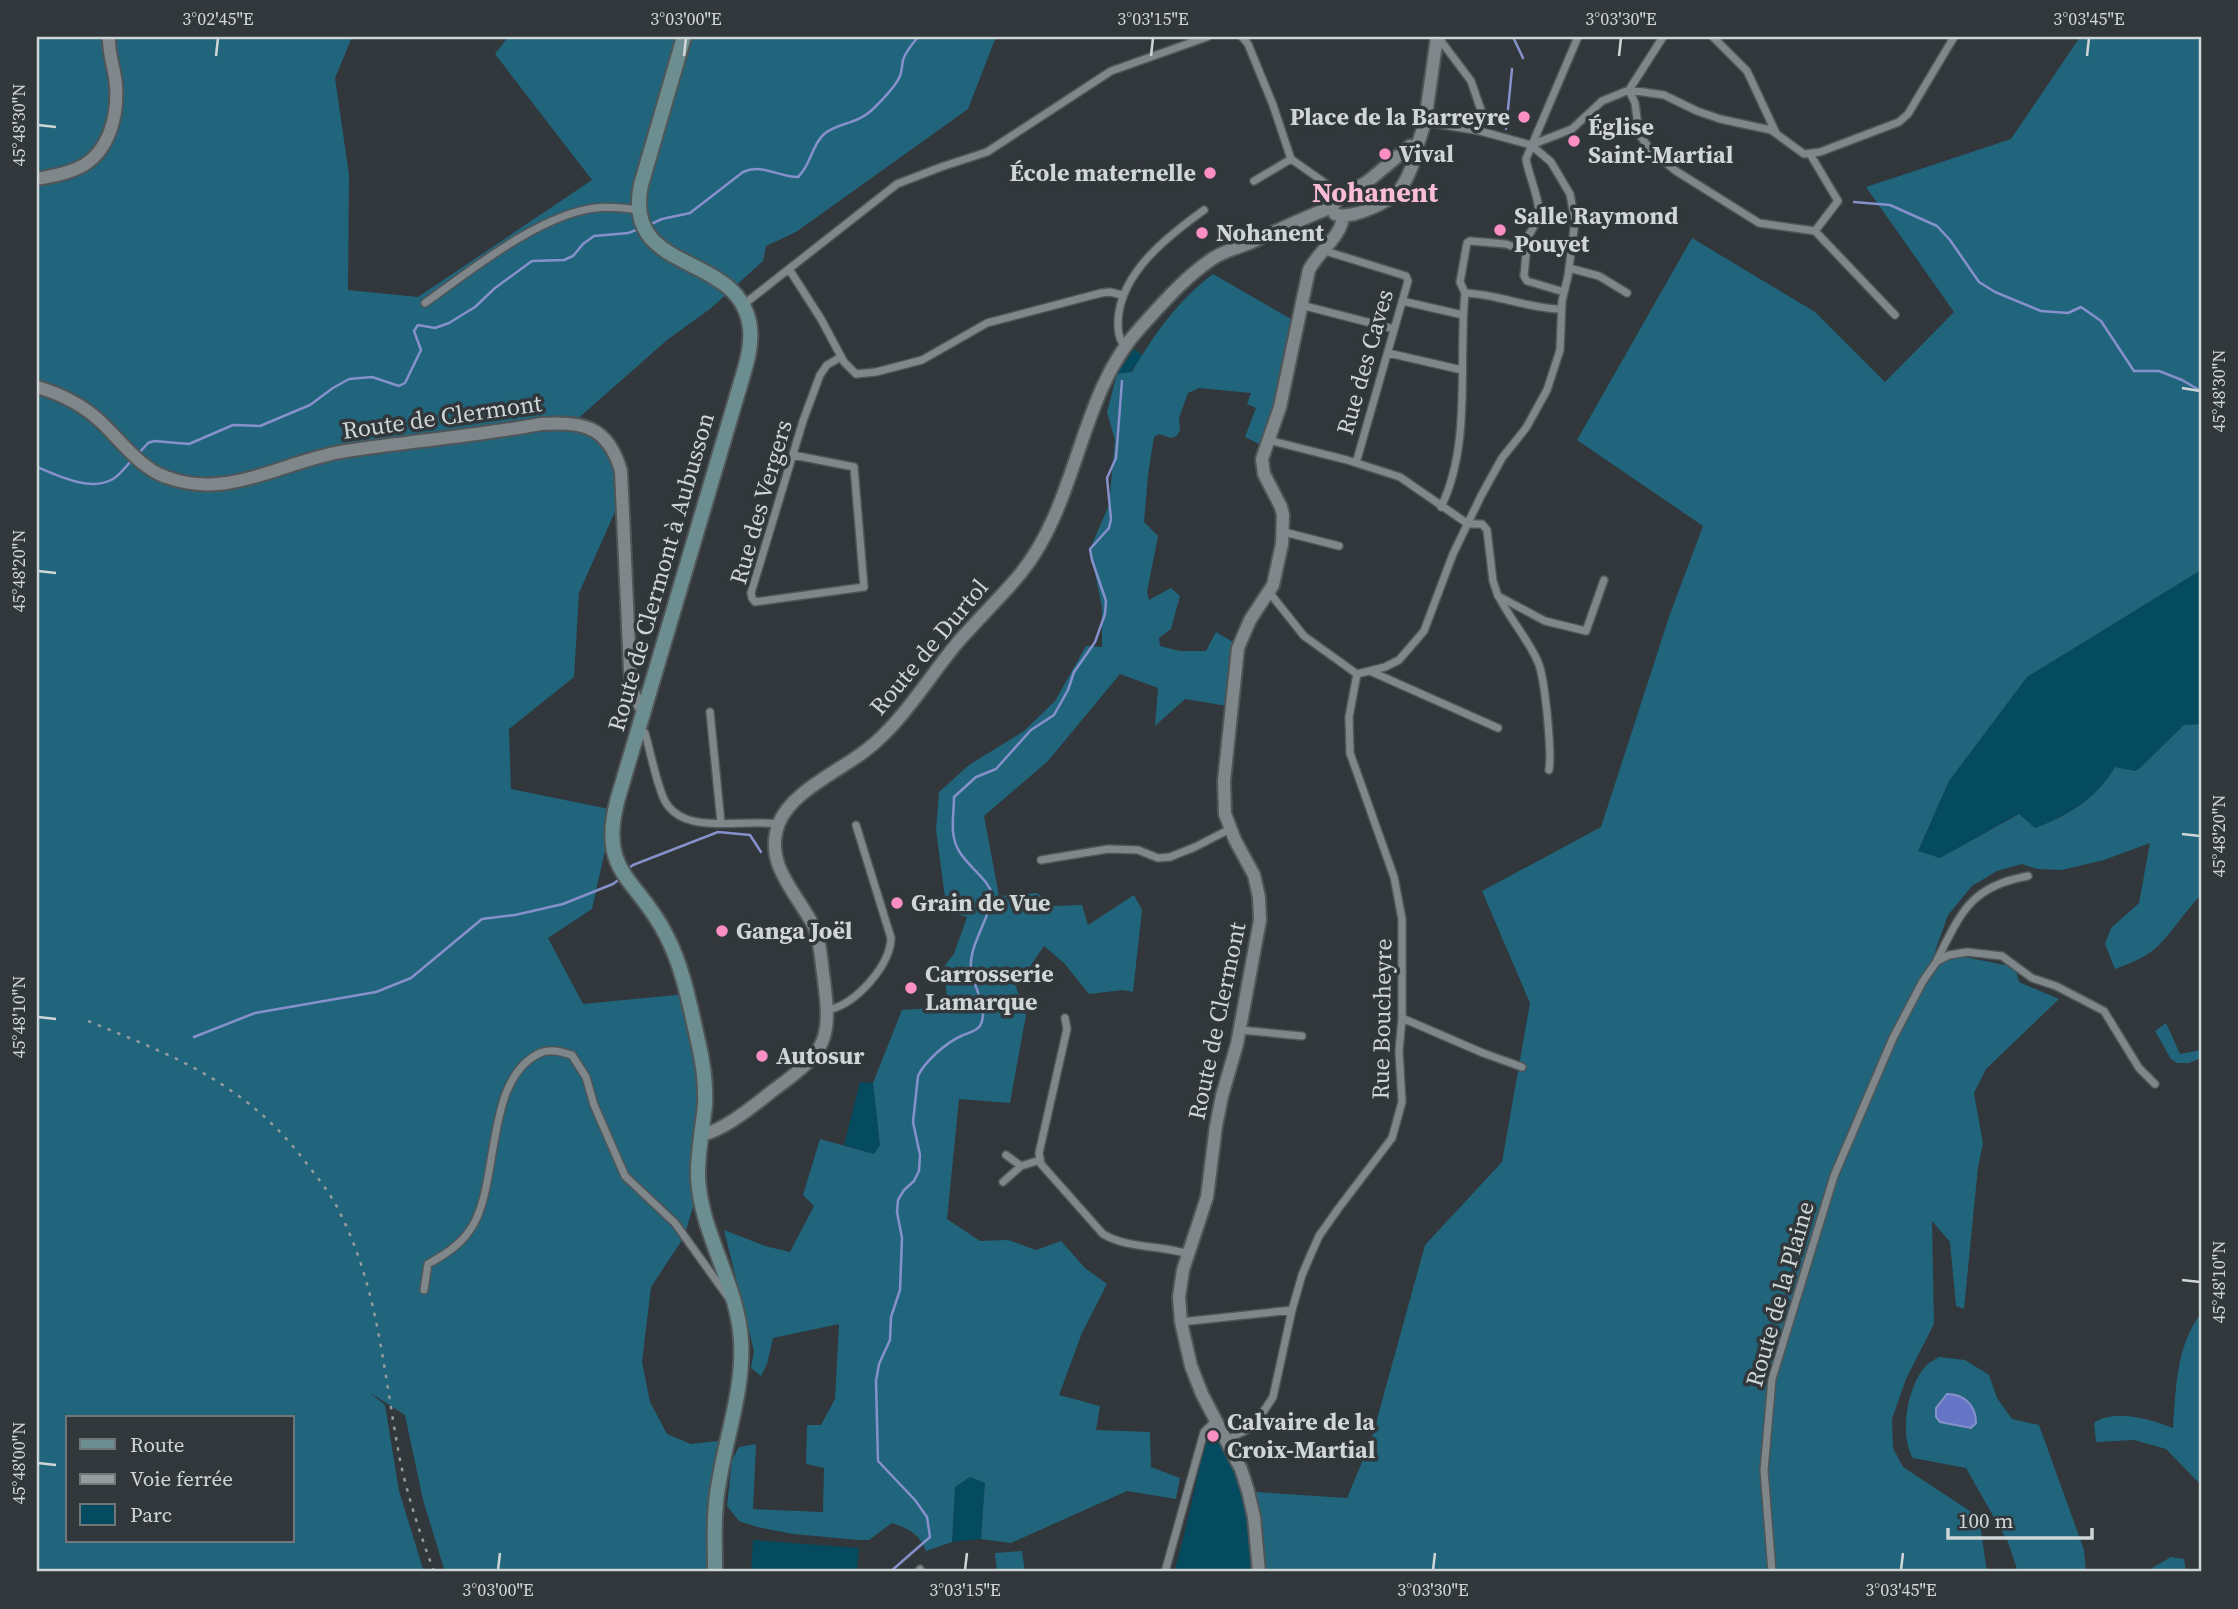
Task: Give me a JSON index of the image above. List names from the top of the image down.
{
  "streets": {
    "main road": ["Route de Clermont à Aubusson"],
    "street": [
      "Rue des Caves",
      "Route de Clermont",
      "Rue des Vergers",
      "Route de Durtol",
      "Rue Boucheyre",
      "Route de la Plaine"
    ]
  },
  "crossings": [
    ["Rue des Caves", "Route de Clermont"],
    ["Route de Clermont", "Route de Clermont à Aubusson"],
    ["Route de Clermont", "Rue Boucheyre"]
  ],
  "districts": ["Nohanent"],
  "places": [
    "Place de la Barreyre",
    "Église Saint-Martial",
    "Vival",
    "École maternelle",
    "Salle Raymond Pouyet",
    "Nohanent",
    "Grain de Vue",
    "Ganga Joël",
    "Carrosserie Lamarque",
    "Autosur",
    "Calvaire de la Croix-Martial"
  ],
  "legend": ["Route", "Voie ferrée", "Parc"],
  "scale_bar": "100 m",
  "coordinates": [
    "3°02'45\"E",
    "3°03'00\"E",
    "3°03'15\"E",
    "3°03'30\"E",
    "3°03'45\"E",
    "45°48'30\"N",
    "45°48'20\"N",
    "45°48'10\"N",
    "45°48'00\"N"
  ]
}
